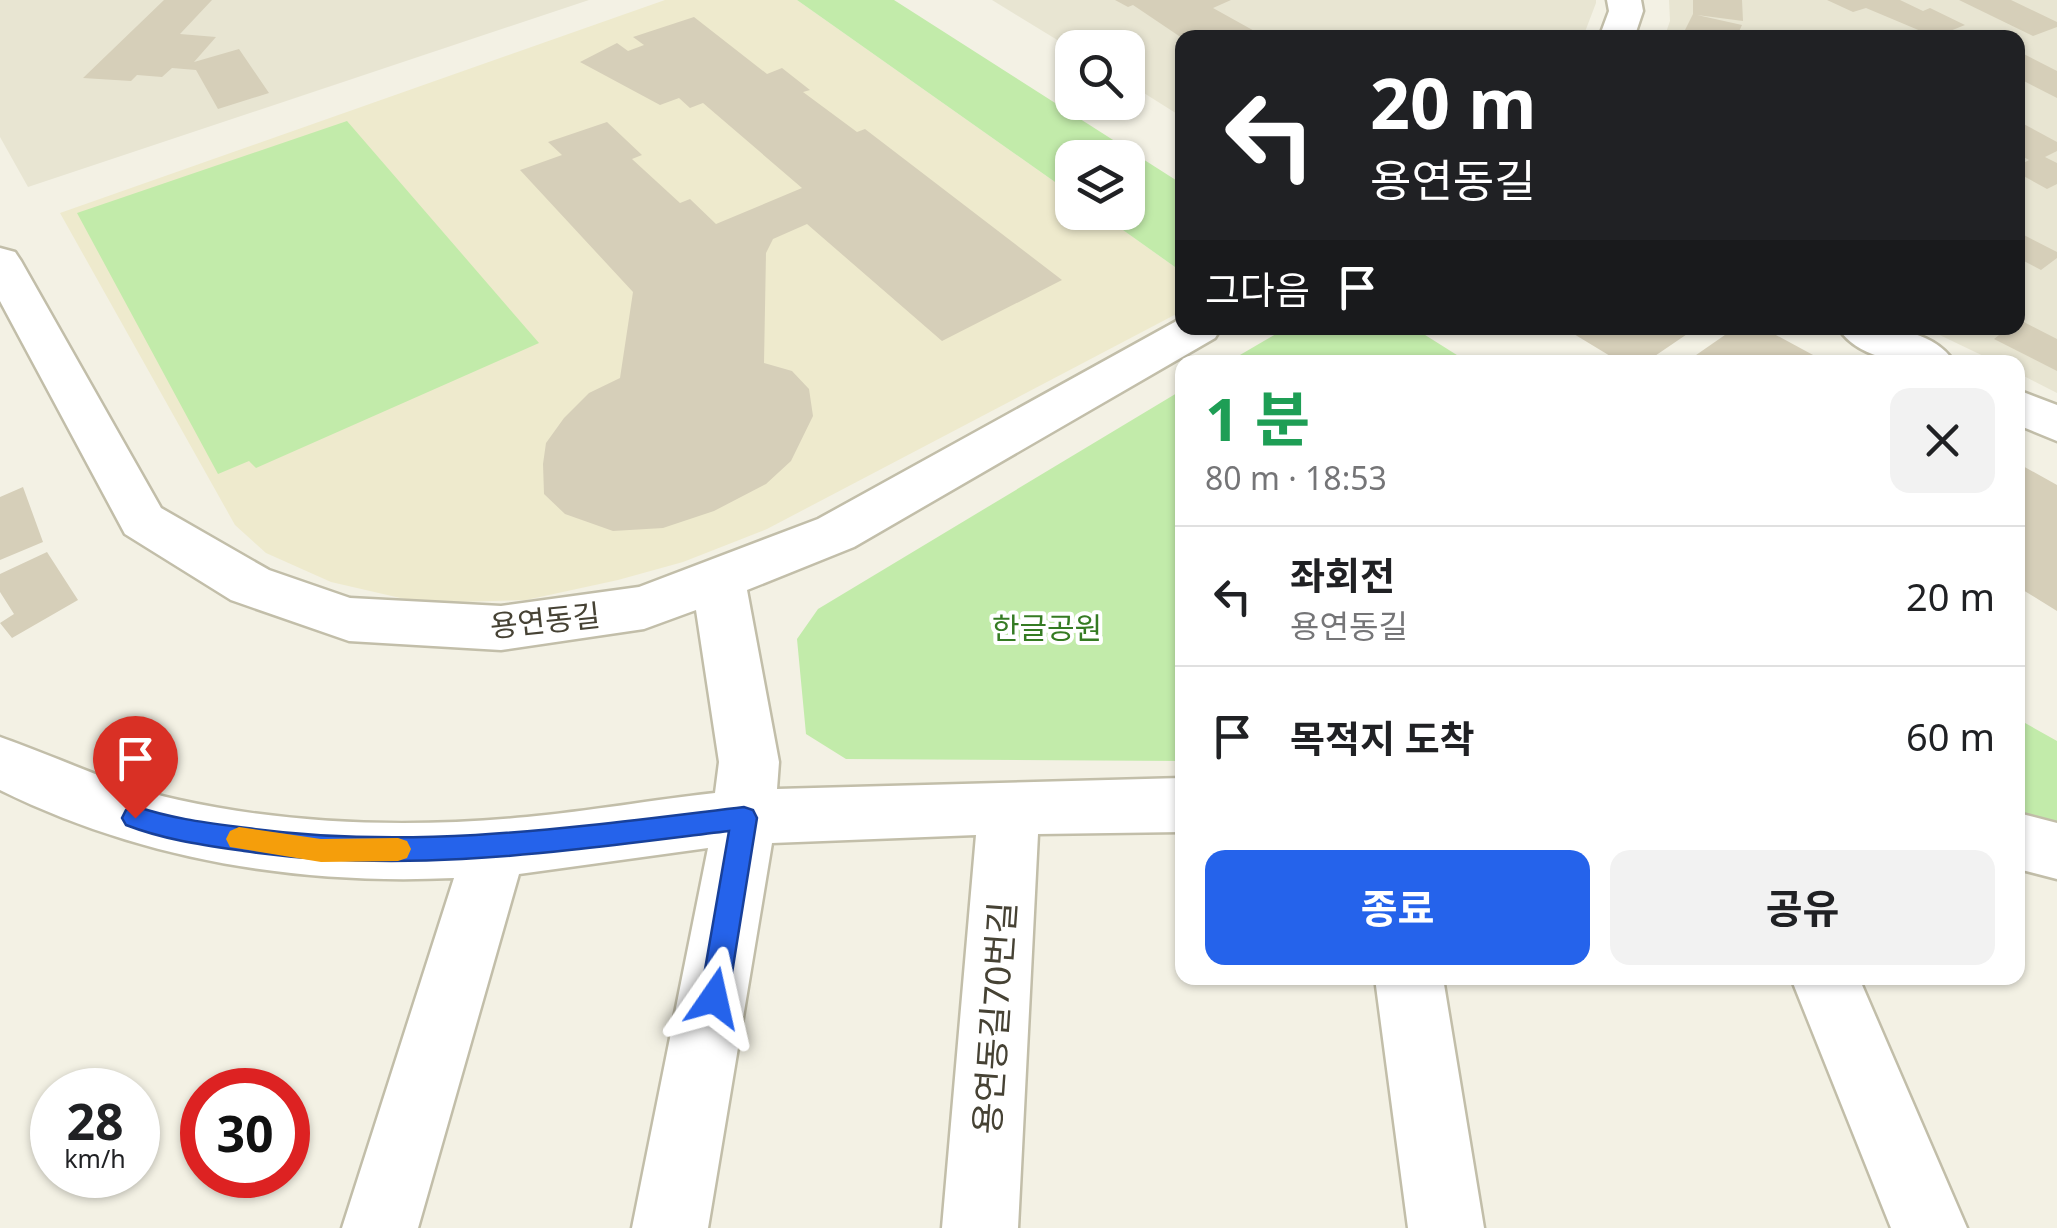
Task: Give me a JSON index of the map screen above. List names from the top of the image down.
{
  "streets": {
    "street": ["용연동길", "용연동길70번길"]
  },
  "parks": ["한글공원"],
  "page": {
    "turn": ["20 m", "용연동길"],
    "then": "그다음",
    "heading": ["1 분", "80 m · 18:53"],
    "list": [
      {
        "name": "좌회전",
        "note": "용연동길",
        "value": "20 m"
      },
      {
        "name": "목적지 도착",
        "value": "60 m"
      }
    ],
    "buttons": ["종료", "공유"],
    "speed": "28 km/h",
    "limit": "30"
  }
}
